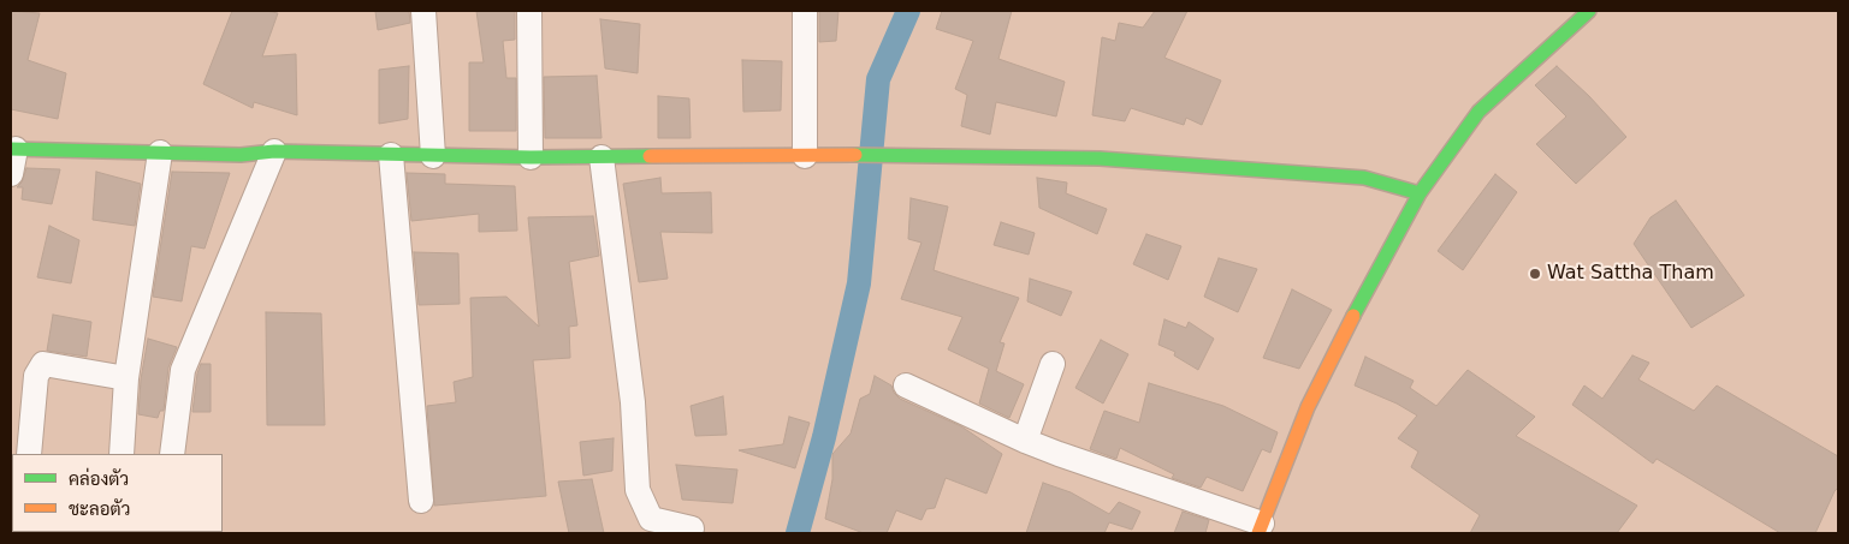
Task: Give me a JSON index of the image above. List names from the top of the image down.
{
  "places": ["Wat Sattha Tham"],
  "legend": ["คล่องตัว", "ชะลอตัว"]
}
